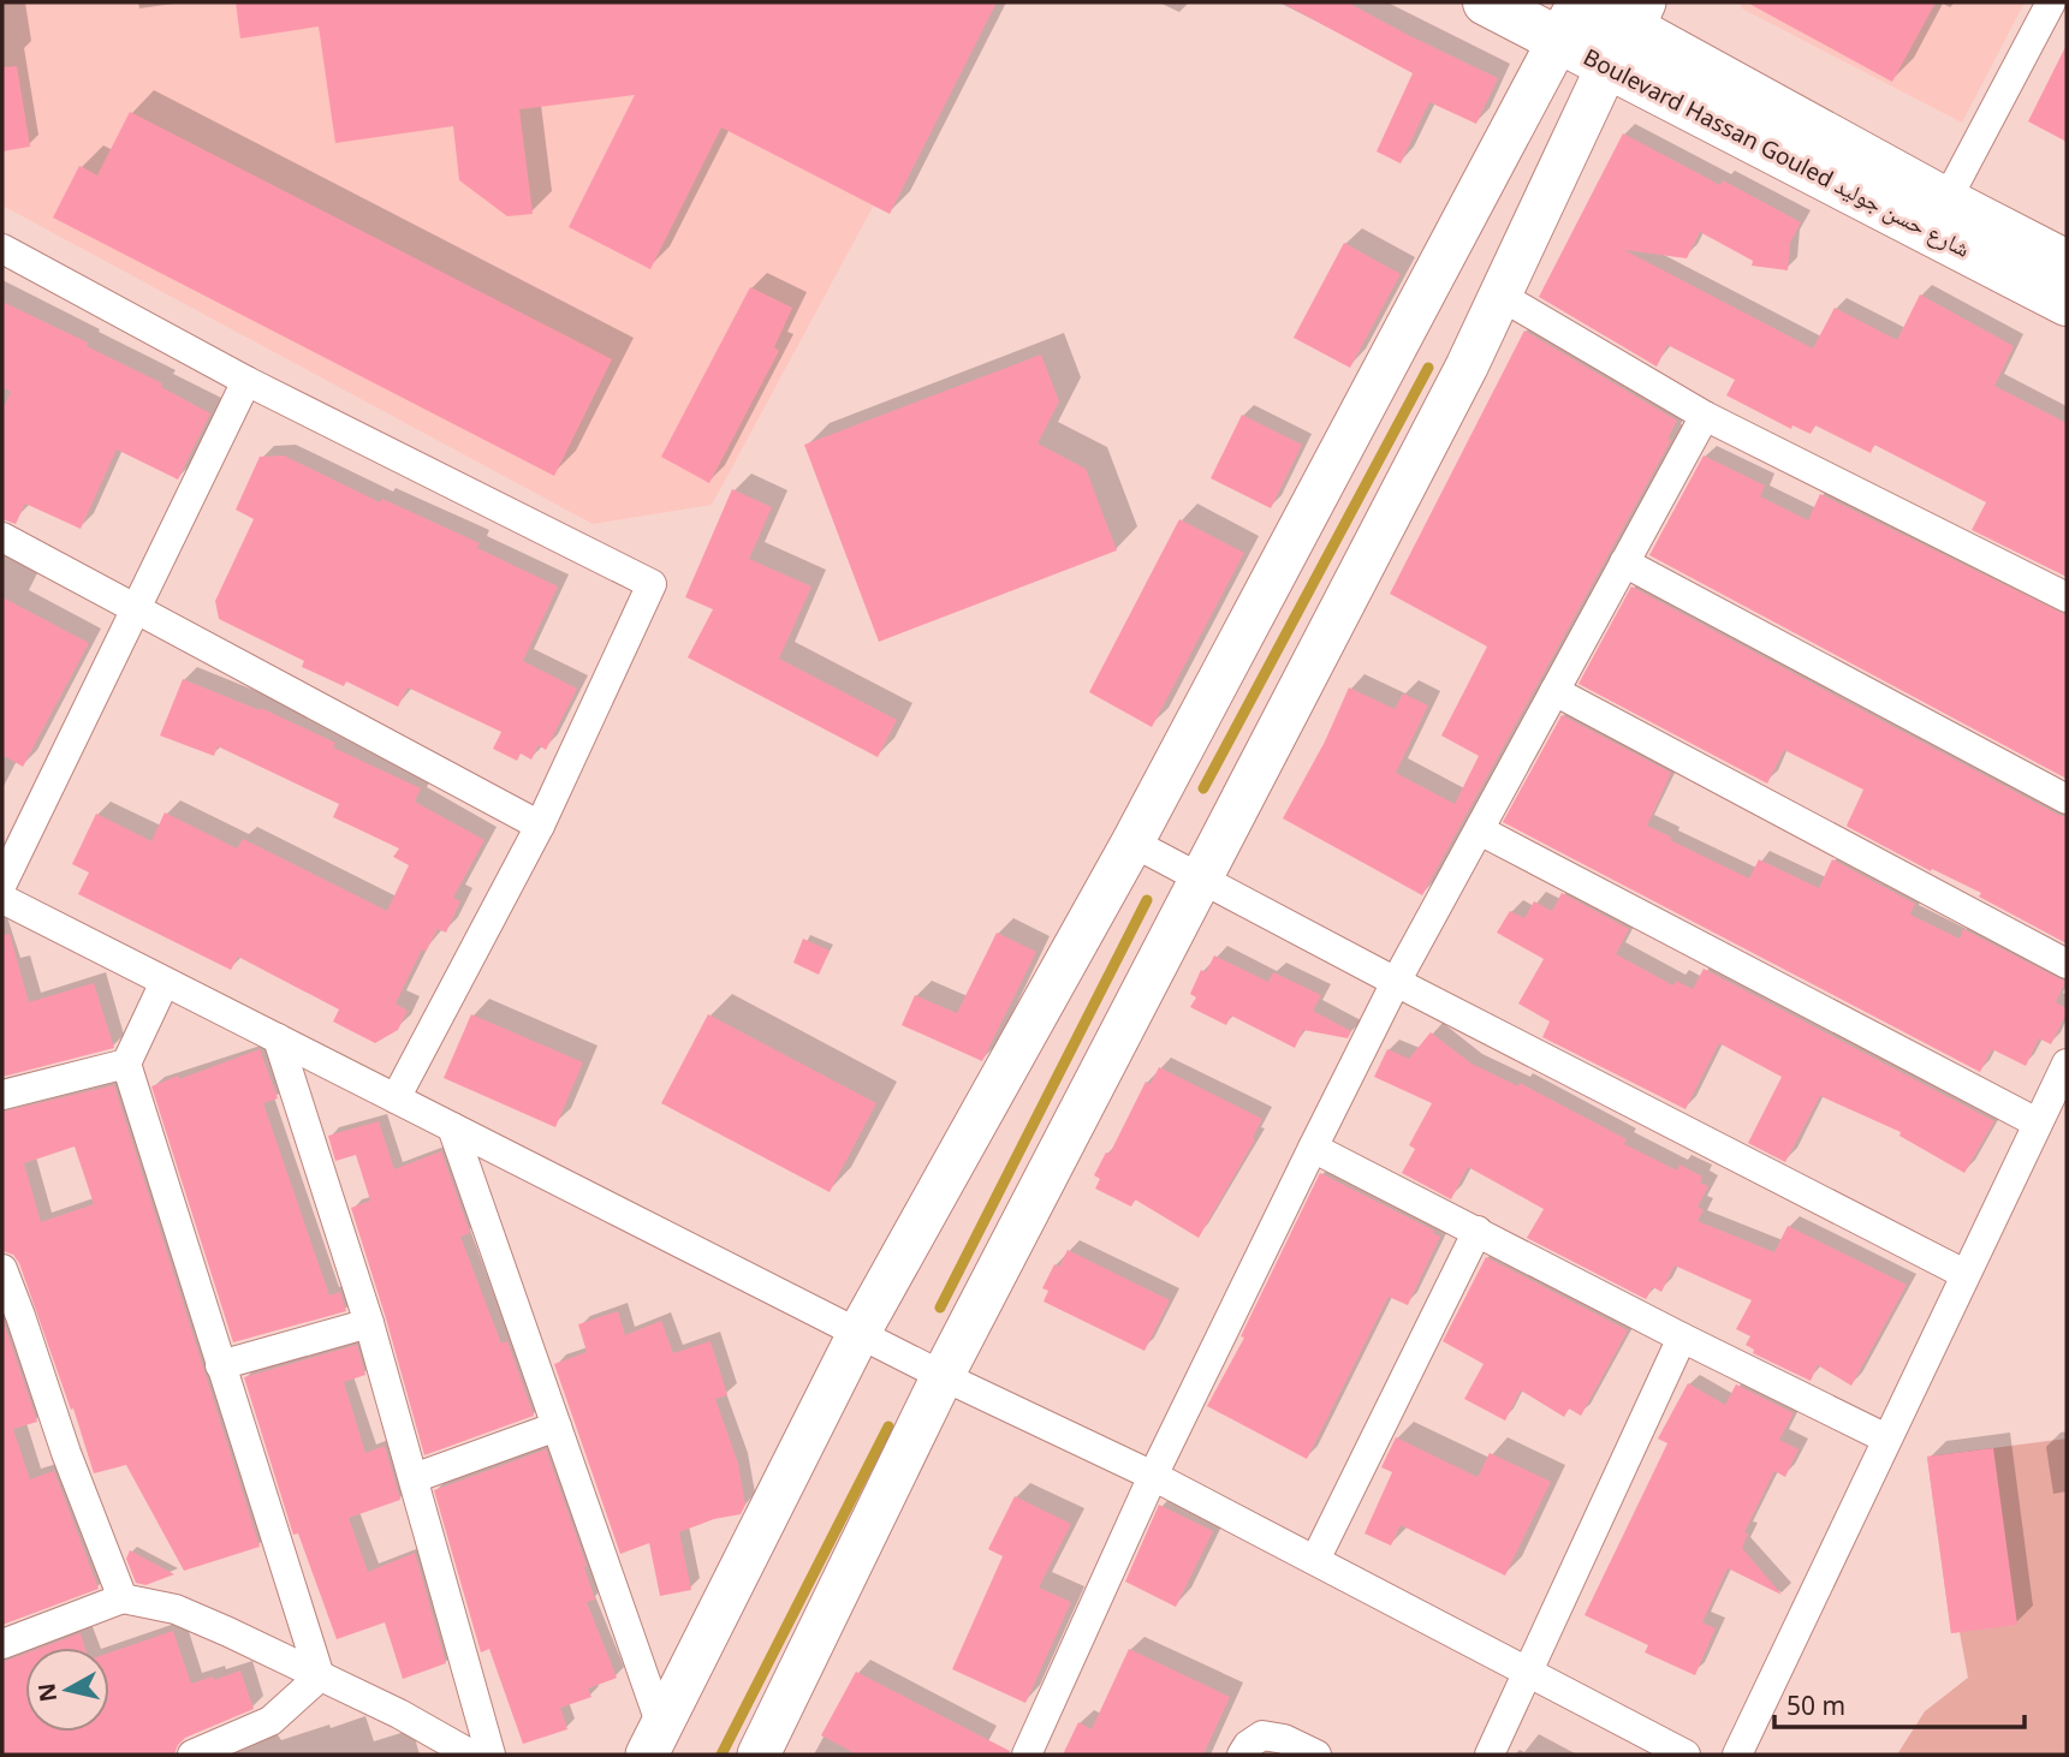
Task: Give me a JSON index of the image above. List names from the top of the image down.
{
  "streets": {
    "main road": ["Boulevard Hassan Gouled شارع حسن جوليد"]
  },
  "scale_bar": "50 m",
  "north": "left"
}
